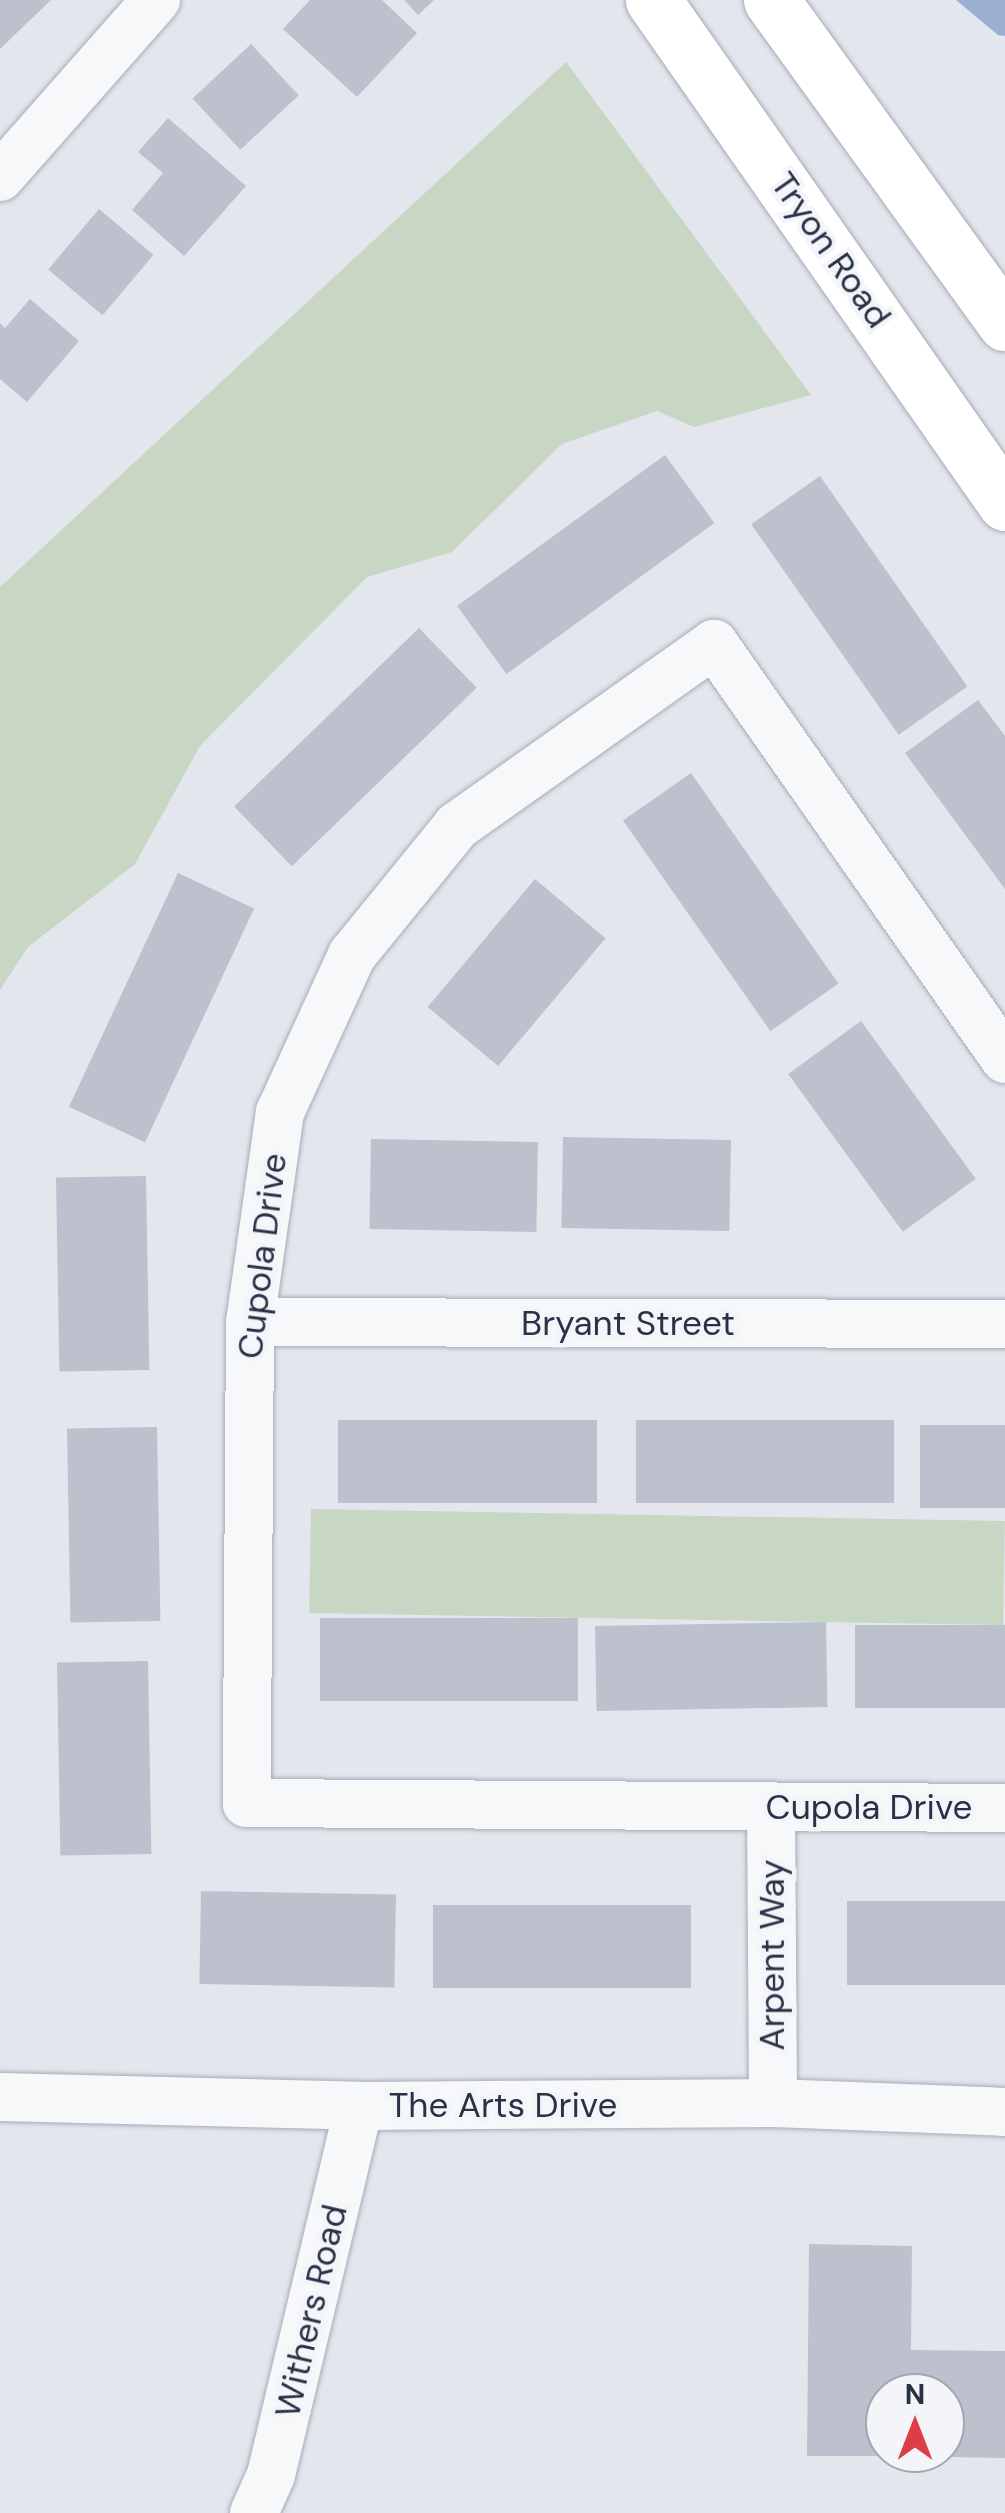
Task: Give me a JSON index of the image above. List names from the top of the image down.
{
  "streets": {
    "main road": ["Tryon Road"],
    "street": [
      "Cupola Drive",
      "Bryant Street",
      "Arpent Way",
      "The Arts Drive",
      "Withers Road"
    ]
  },
  "crossings": [
    ["Cupola Drive", "Bryant Street"],
    ["Cupola Drive", "Arpent Way"],
    ["Arpent Way", "The Arts Drive"],
    ["The Arts Drive", "Withers Road"]
  ],
  "north": "top"
}
